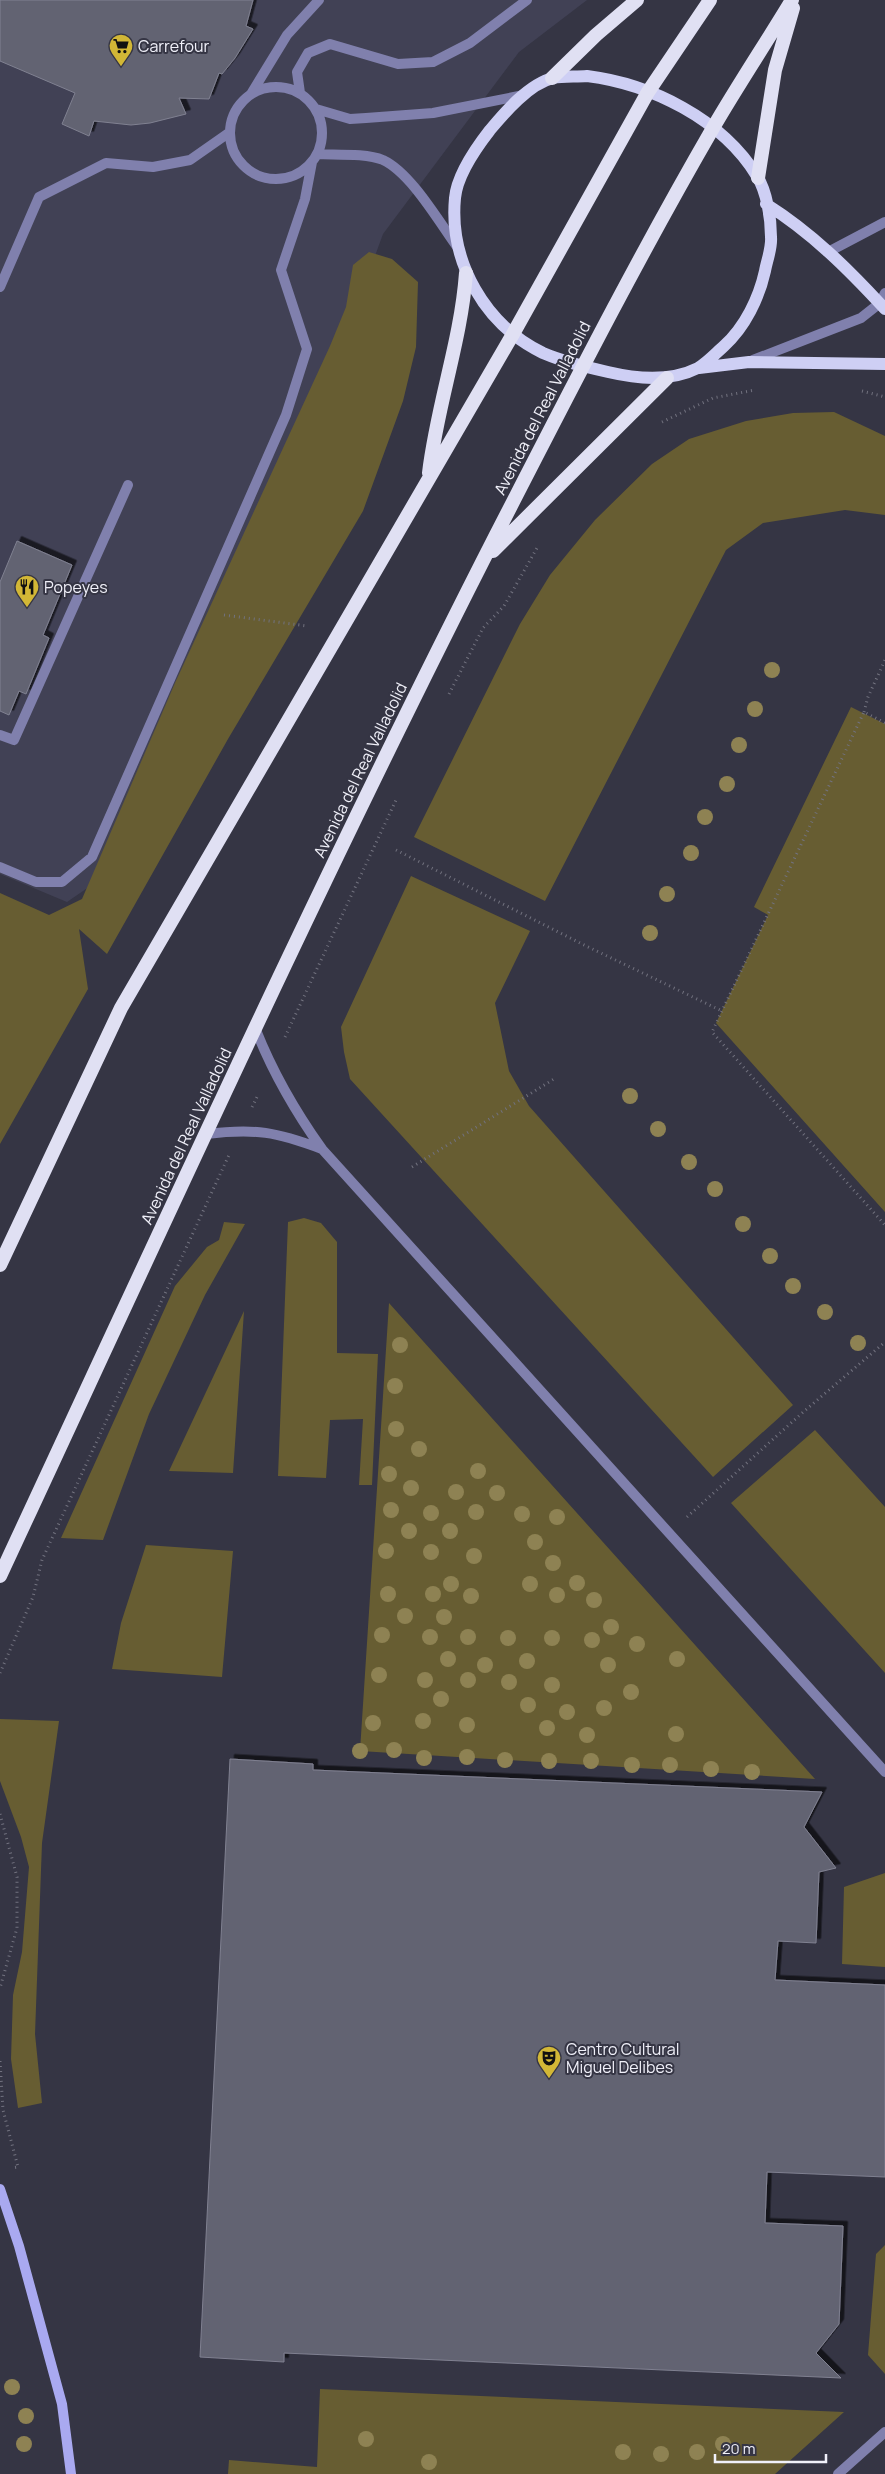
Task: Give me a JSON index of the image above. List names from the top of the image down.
{
  "streets": {
    "highway": ["Avenida del Real Valladolid"]
  },
  "places": {
    "supermarket": ["Carrefour"],
    "restaurant": ["Popeyes"],
    "theatre": ["Centro Cultural Miguel Delibes"]
  },
  "scale_bar": "20 m"
}
